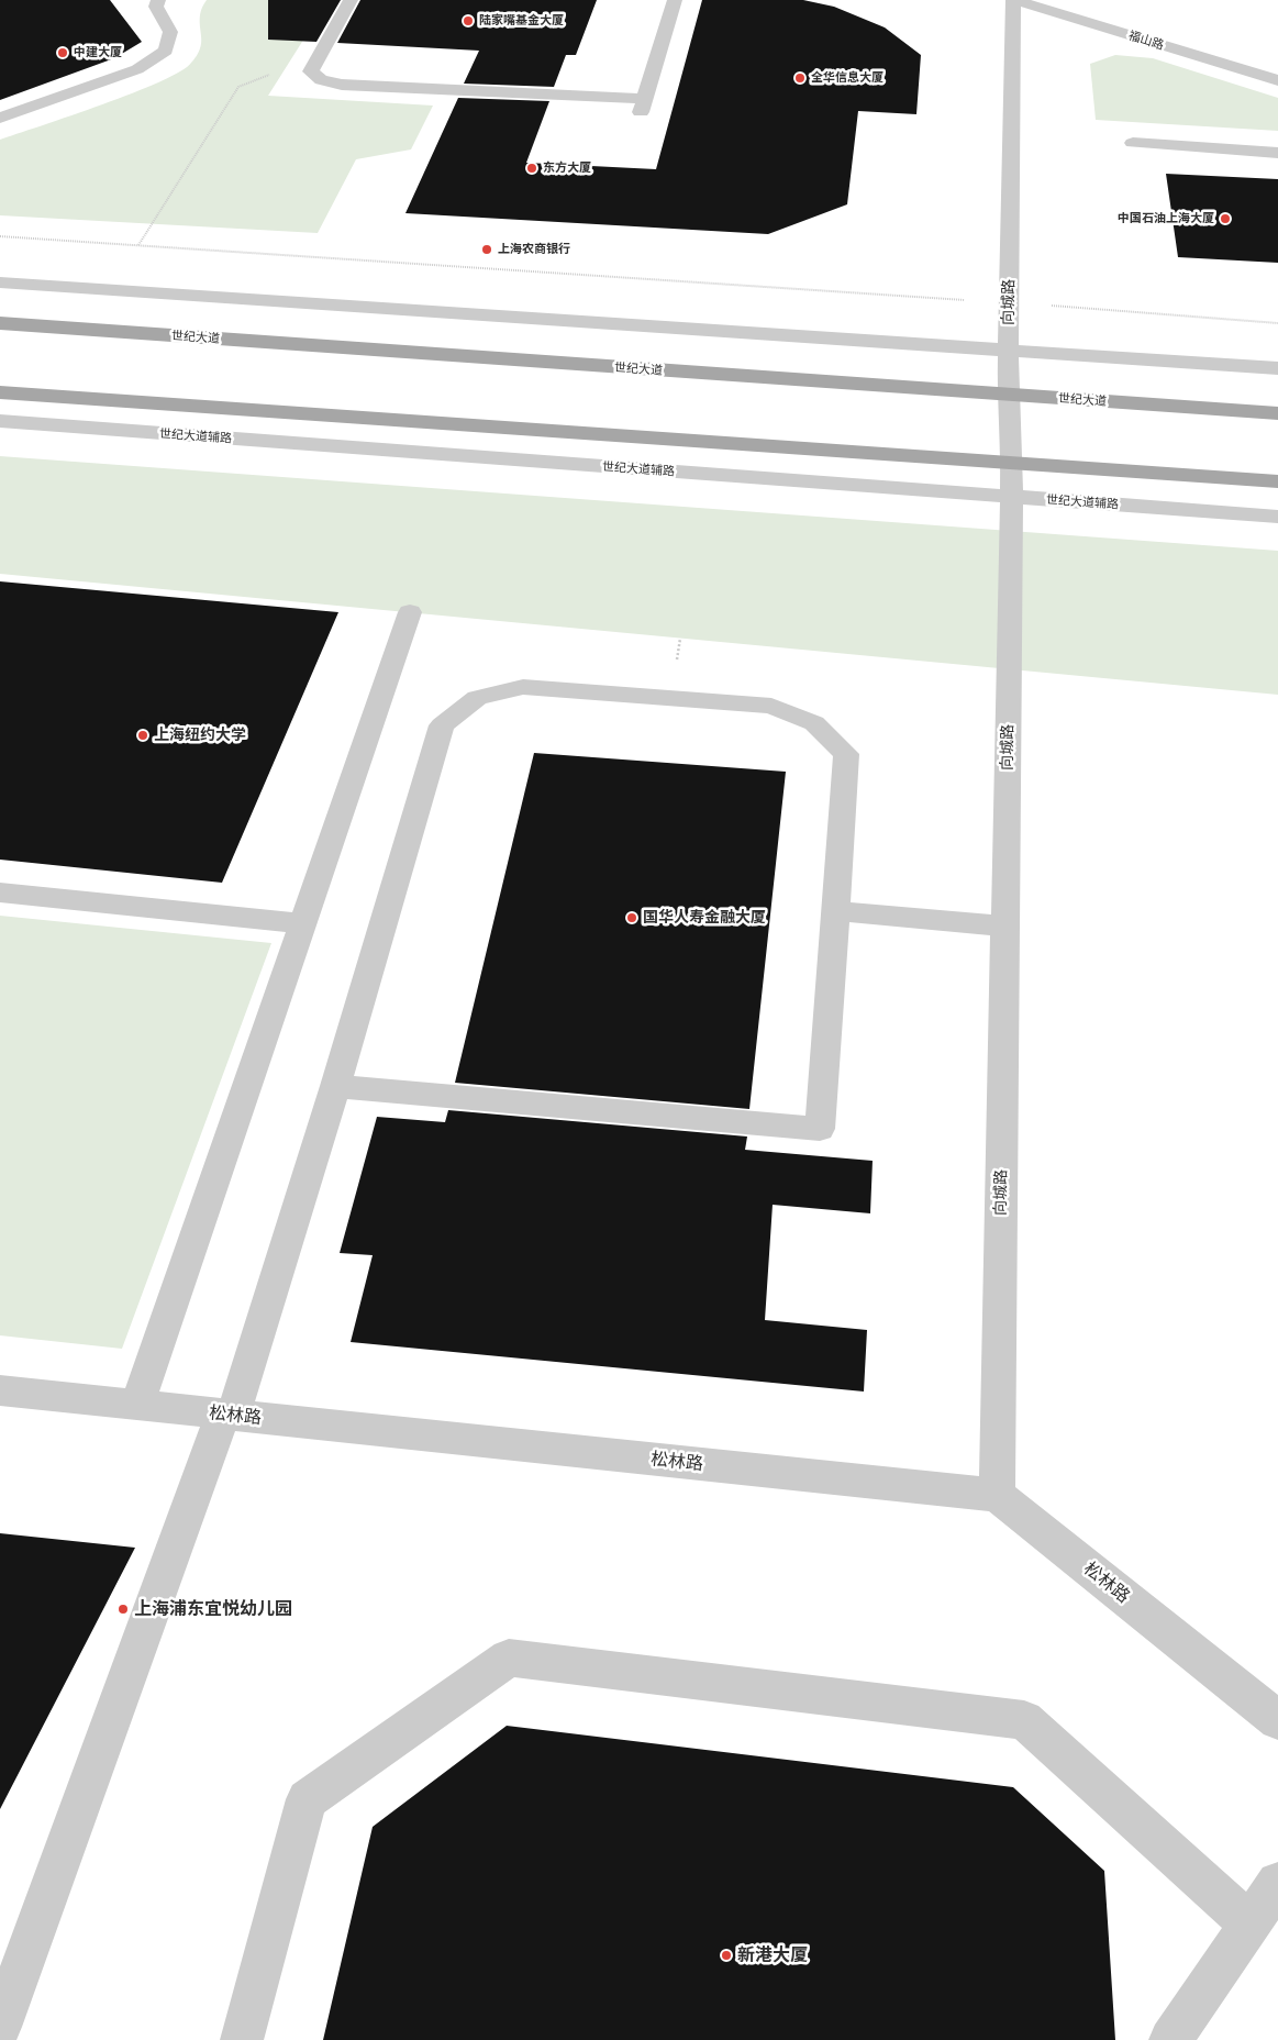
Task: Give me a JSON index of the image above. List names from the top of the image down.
{
  "streets": {
    "main road": ["世纪大道"],
    "street": [
      "福山路",
      "向城路",
      "世纪大道辅路",
      "松林路"
    ]
  },
  "crossings": [
    ["福山路", "向城路"],
    ["向城路", "世纪大道"],
    ["向城路", "世纪大道辅路"],
    ["向城路", "松林路"]
  ],
  "places": [
    "陆家嘴基金大厦",
    "中建大厦",
    "全华信息大厦",
    "东方大厦",
    "中国石油上海大厦",
    "上海农商银行",
    "上海纽约大学",
    "国华人寿金融大厦",
    "上海浦东宜悦幼儿园",
    "新港大厦"
  ]
}
